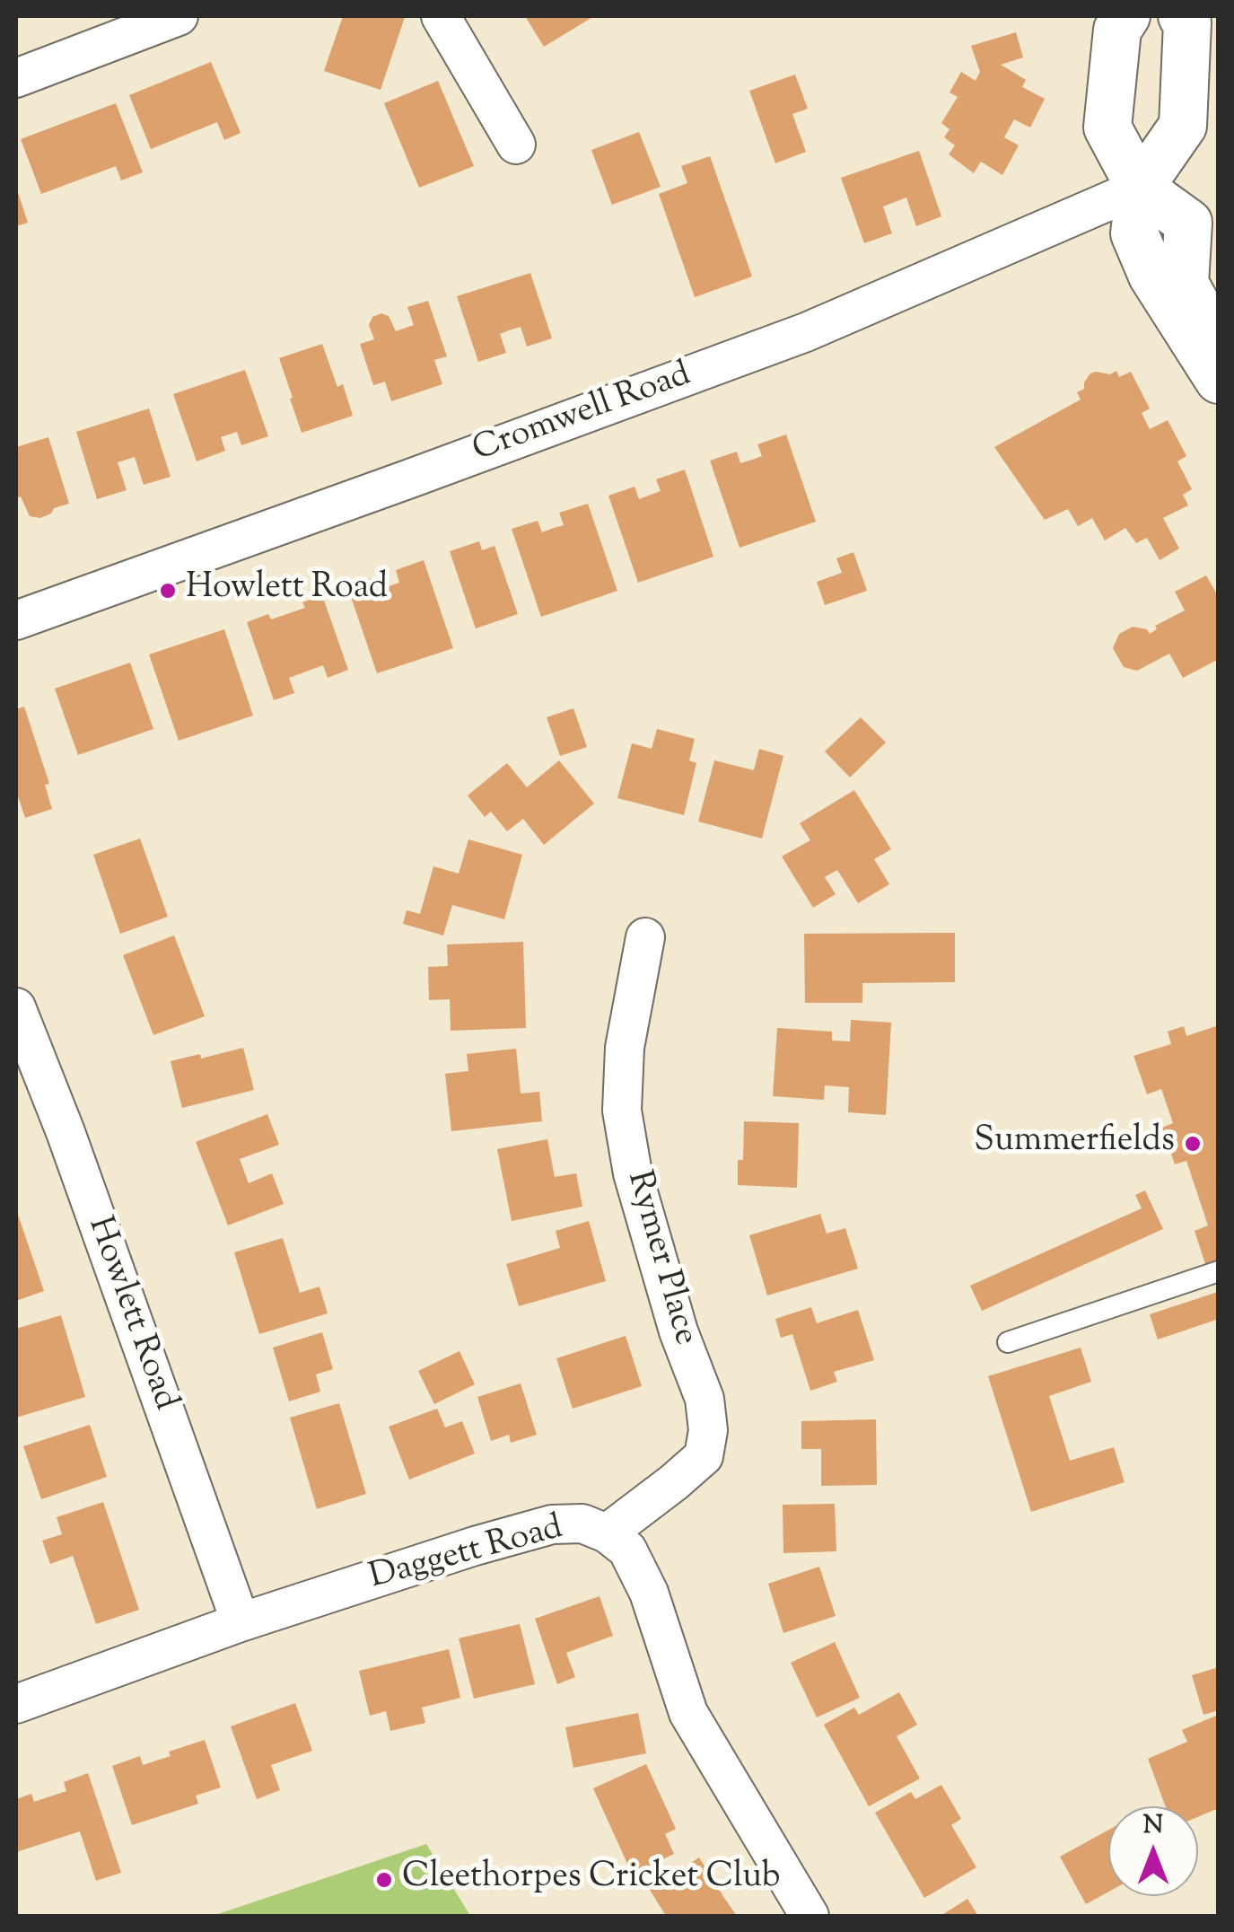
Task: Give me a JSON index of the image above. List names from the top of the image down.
{
  "streets": {
    "street": [
      "Cromwell Road",
      "Rymer Place",
      "Howlett Road",
      "Daggett Road"
    ]
  },
  "crossings": [
    ["Rymer Place", "Daggett Road"],
    ["Howlett Road", "Daggett Road"]
  ],
  "places": ["Howlett Road", "Summerfields", "Cleethorpes Cricket Club"],
  "north": "top"
}
